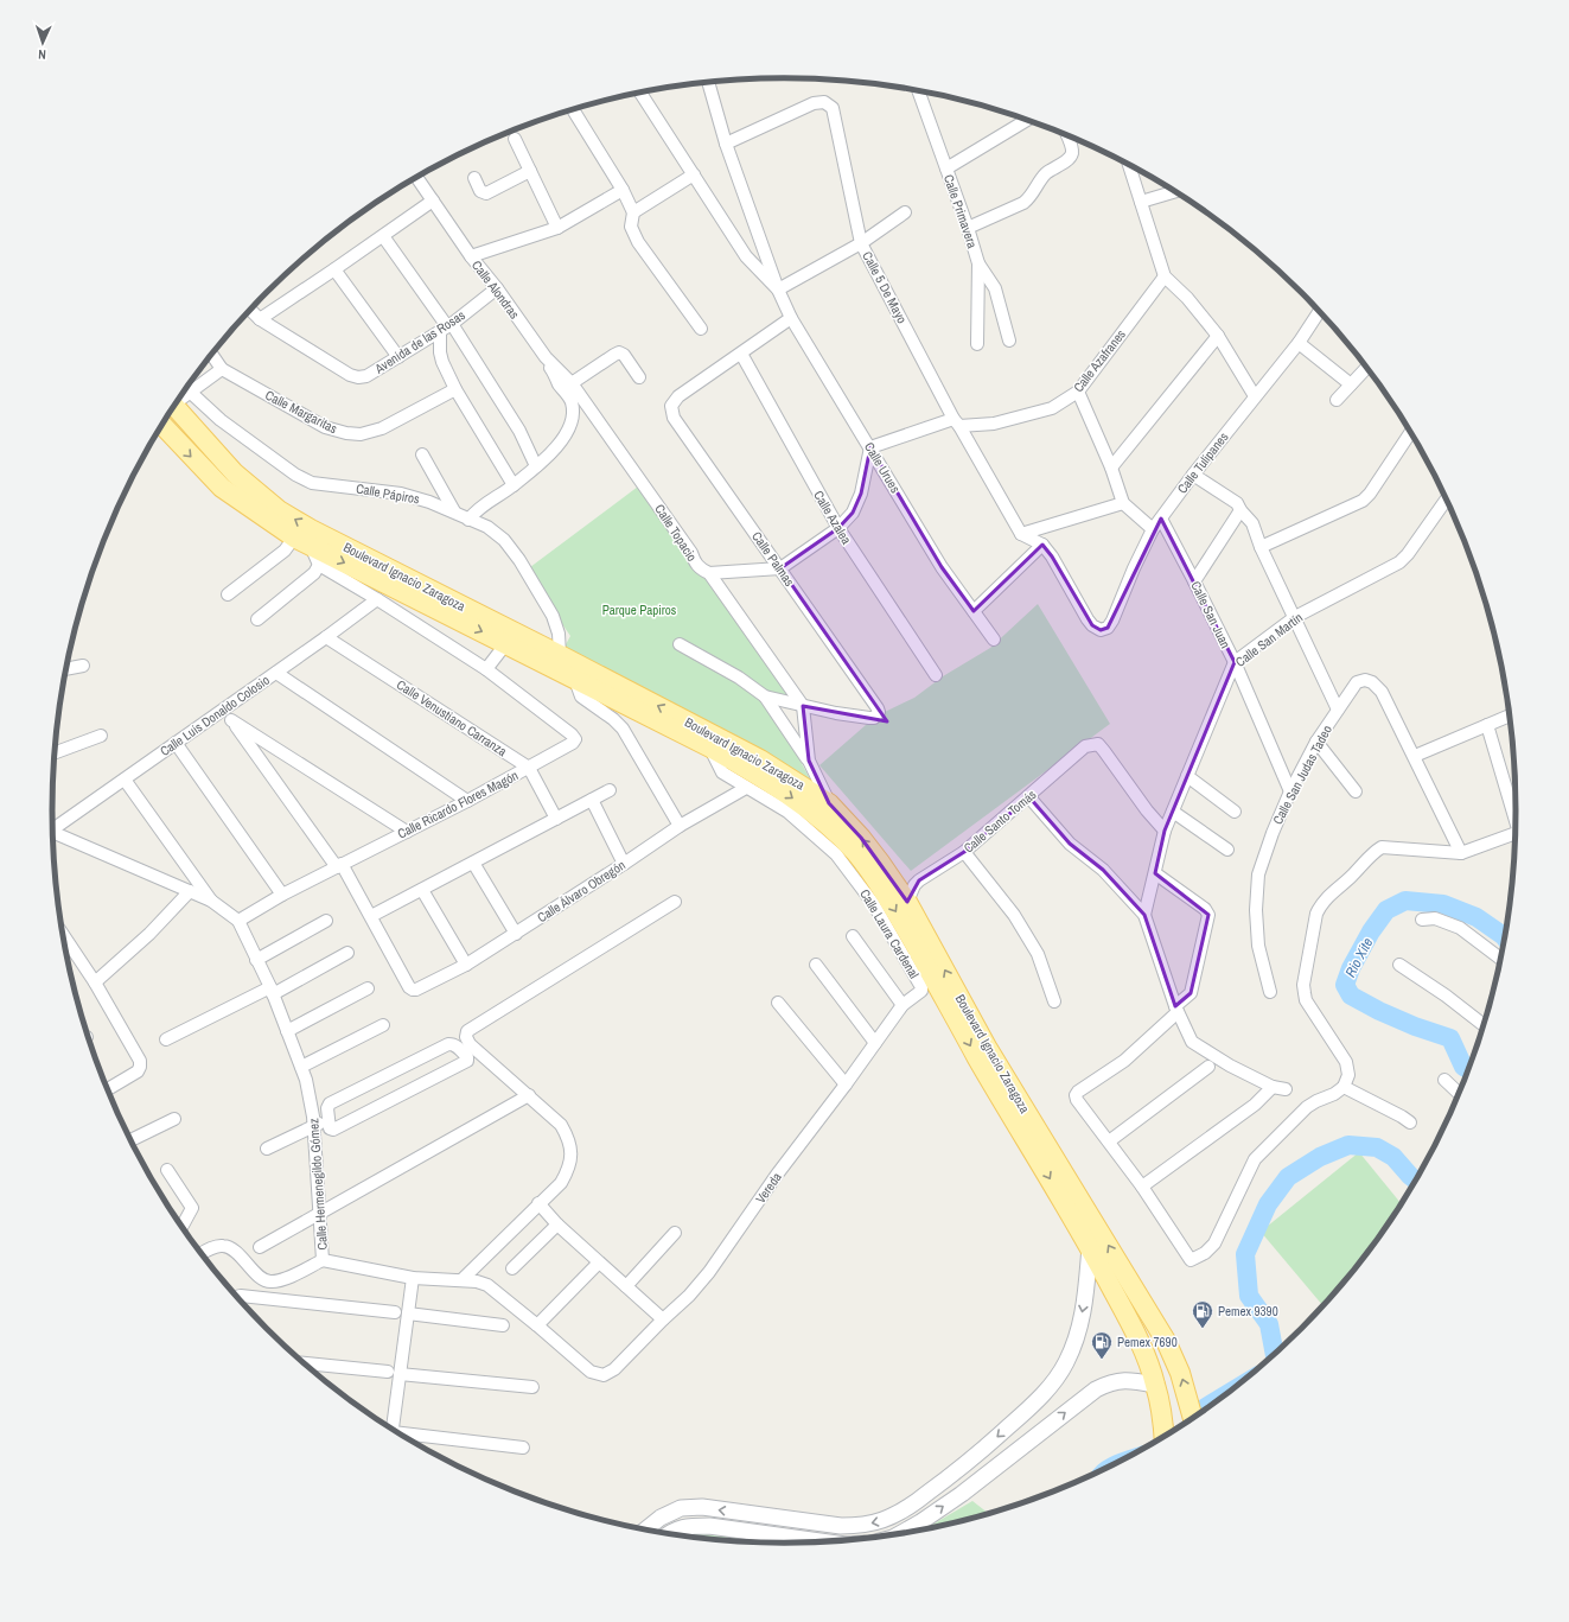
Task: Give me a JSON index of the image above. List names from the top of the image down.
{
  "streets": {
    "main road": ["Boulevard Ignacio Zaragoza"],
    "street": [
      "Calle Primavera",
      "Calle 5 De Mayo",
      "Calle Alondras",
      "Avenida de las Rosas",
      "Calle Azafranes",
      "Calle Margaritas",
      "Calle Tulipanes",
      "Calle Urues",
      "Calle Pápiros",
      "Calle Azalea",
      "Calle Topacio",
      "Calle Palmas",
      "Calle San Juan",
      "Calle San Martín",
      "Calle Luis Donaldo Colosio",
      "Calle Venustiano Carranza",
      "Calle San Judas Tadeo",
      "Calle Ricardo Flores Magón",
      "Calle Santo Tomás",
      "Calle Álvaro Obregón",
      "Calle Laura Cardenal",
      "Calle Hermenegildo Gómez",
      "Vereda"
    ]
  },
  "crossings": [
    ["Calle 5 De Mayo", "Calle Azafranes"],
    ["Calle 5 De Mayo", "Calle Urues"],
    ["Calle Alondras", "Avenida de las Rosas"],
    ["Calle Alondras", "Calle Topacio"],
    ["Calle Azafranes", "Calle Urues"],
    ["Calle Tulipanes", "Calle San Juan"],
    ["Calle Pápiros", "Boulevard Ignacio Zaragoza"],
    ["Calle Azalea", "Calle Palmas"],
    ["Calle Topacio", "Calle Palmas"],
    ["Boulevard Ignacio Zaragoza", "Calle Santo Tomás"],
    ["Boulevard Ignacio Zaragoza", "Calle Laura Cardenal"],
    ["Calle San Juan", "Calle San Martín"],
    ["Calle San Juan", "Calle San Judas Tadeo"],
    ["Calle San Martín", "Calle Santo Tomás"],
    ["Calle Luis Donaldo Colosio", "Calle Venustiano Carranza"],
    ["Calle Luis Donaldo Colosio", "Calle Ricardo Flores Magón"],
    ["Calle Venustiano Carranza", "Calle Ricardo Flores Magón"],
    ["Calle Ricardo Flores Magón", "Calle Hermenegildo Gómez"],
    ["Calle Álvaro Obregón", "Calle Laura Cardenal"],
    ["Calle Laura Cardenal", "Vereda"],
    ["Calle Hermenegildo Gómez", "Vereda"]
  ],
  "water": ["Rio Xite"],
  "parks": ["Parque Papiros"],
  "places": {
    "fuel station": ["Pemex 9390", "Pemex 7690"]
  },
  "north": "bottom"
}
